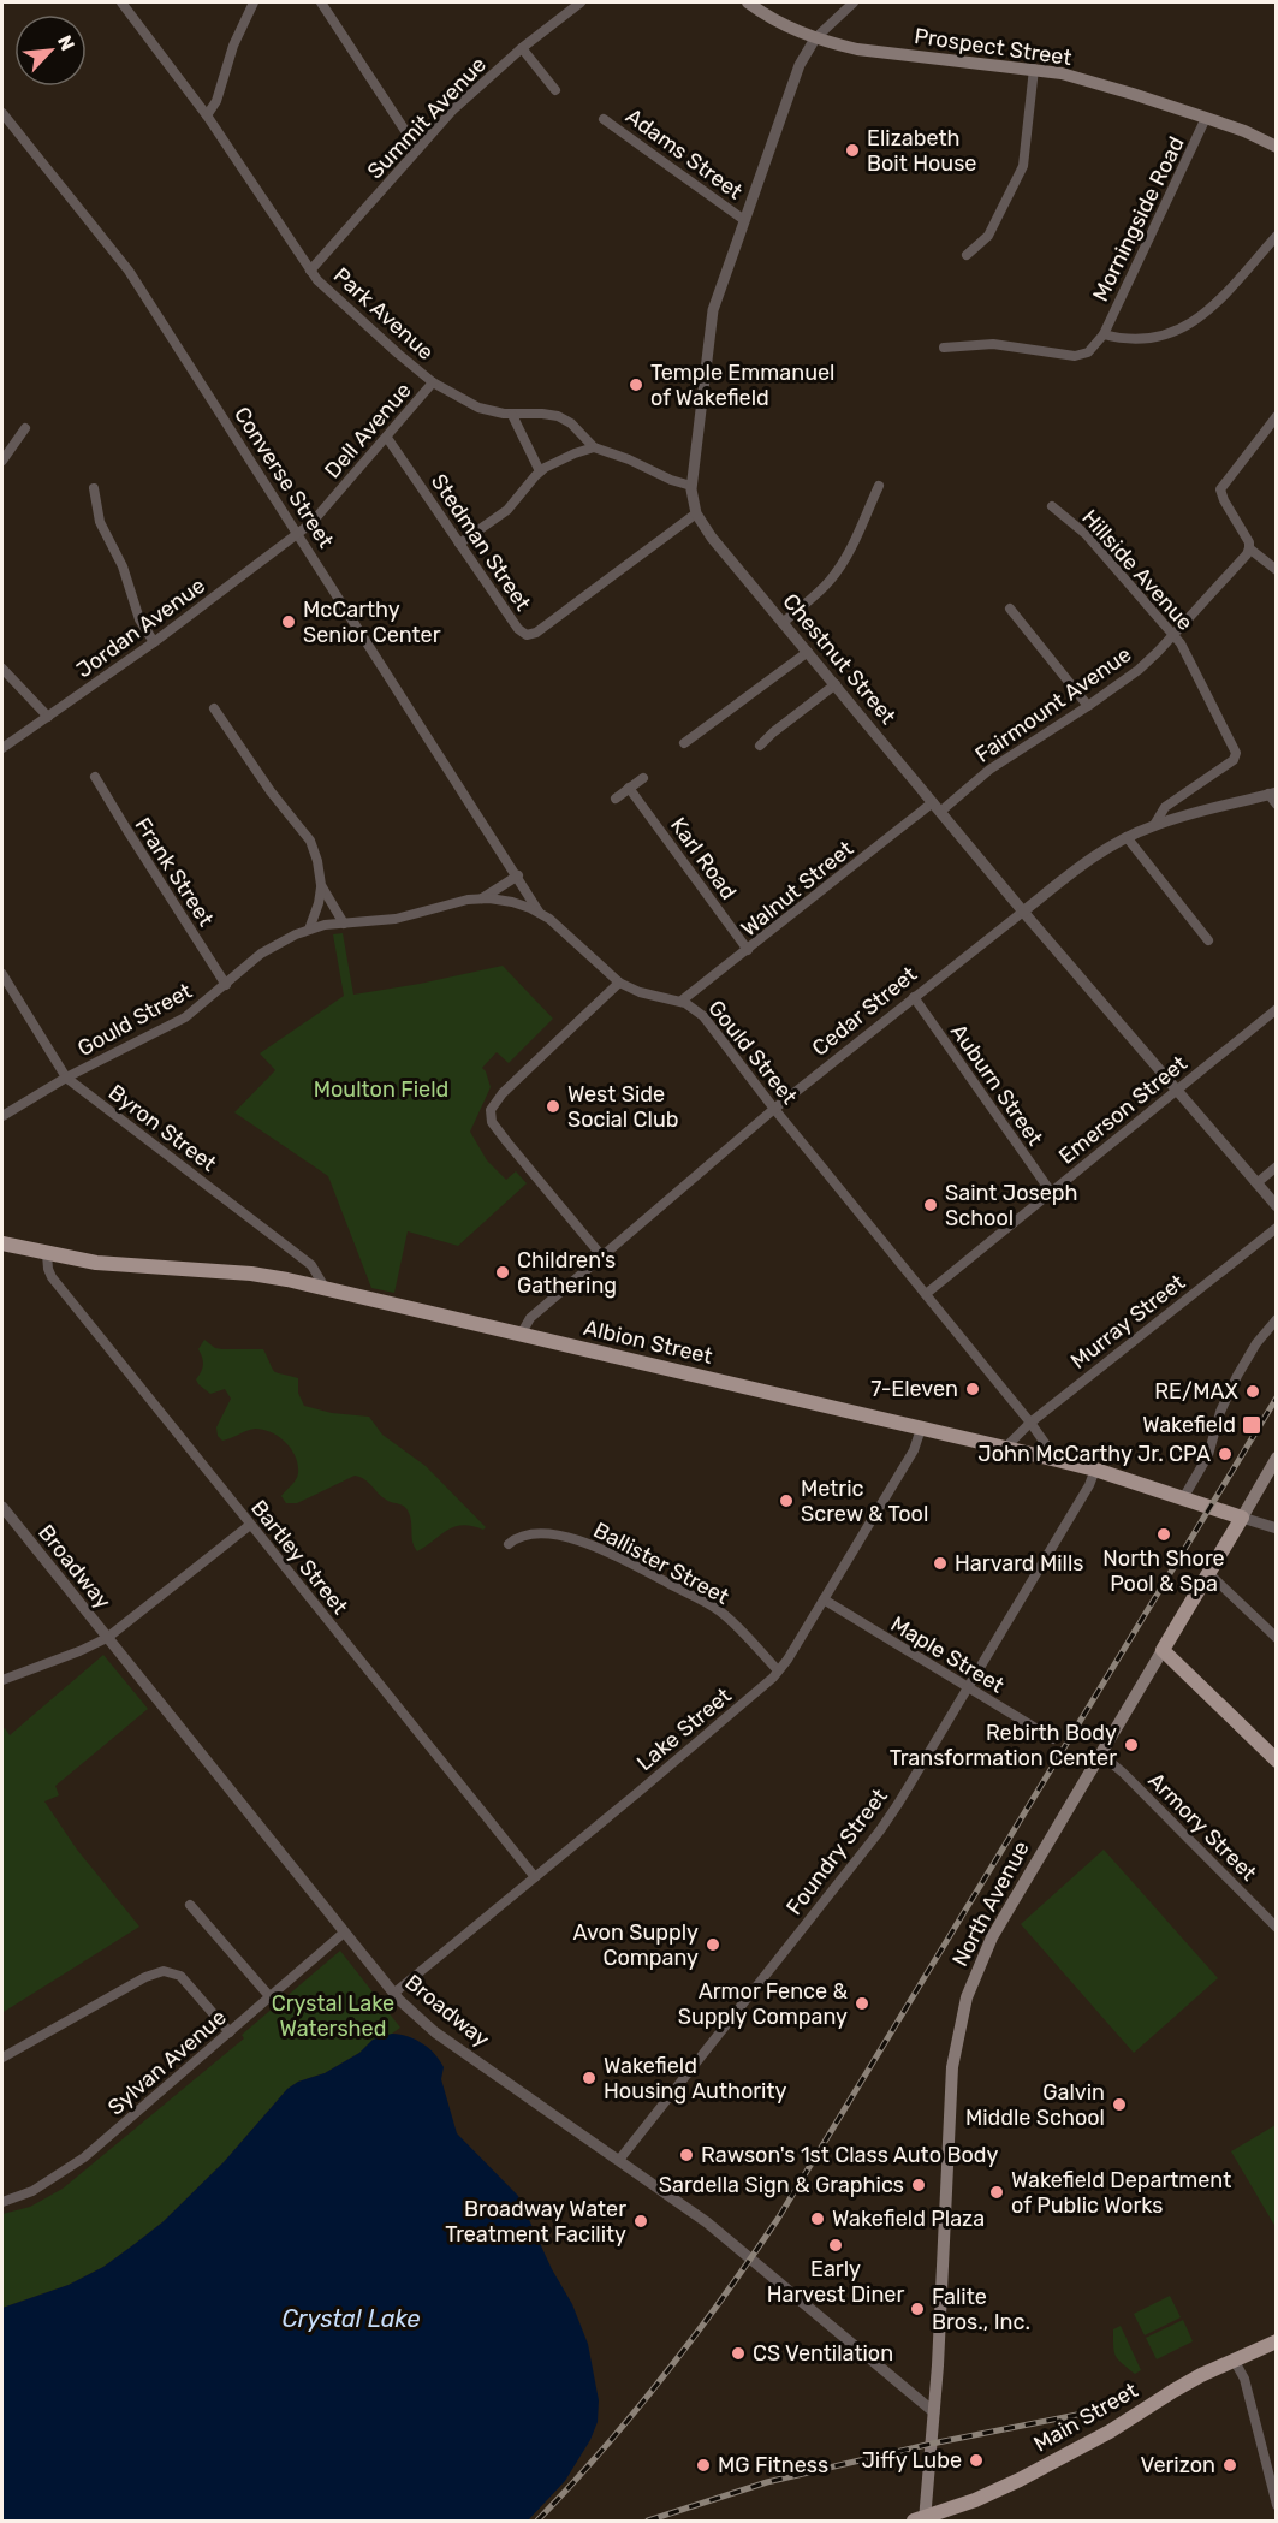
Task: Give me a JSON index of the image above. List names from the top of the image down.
{
  "streets": {
    "main road": [
      "Prospect Street",
      "Albion Street",
      "North Avenue",
      "Main Street"
    ],
    "street": [
      "Summit Avenue",
      "Adams Street",
      "Morningside Road",
      "Park Avenue",
      "Dell Avenue",
      "Converse Street",
      "Stedman Street",
      "Hillside Avenue",
      "Jordan Avenue",
      "Chestnut Street",
      "Fairmount Avenue",
      "Karl Road",
      "Frank Street",
      "Walnut Street",
      "Cedar Street",
      "Gould Street",
      "Auburn Street",
      "Emerson Street",
      "Byron Street",
      "Murray Street",
      "Bartley Street",
      "Ballister Street",
      "Broadway",
      "Maple Street",
      "Lake Street",
      "Armory Street",
      "Foundry Street",
      "Sylvan Avenue"
    ]
  },
  "crossings": [
    ["Prospect Street", "Morningside Road"],
    ["Prospect Street", "Chestnut Street"],
    ["Summit Avenue", "Park Avenue"],
    ["Adams Street", "Chestnut Street"],
    ["Park Avenue", "Dell Avenue"],
    ["Park Avenue", "Chestnut Street"],
    ["Dell Avenue", "Converse Street"],
    ["Dell Avenue", "Stedman Street"],
    ["Dell Avenue", "Jordan Avenue"],
    ["Converse Street", "Jordan Avenue"],
    ["Converse Street", "Gould Street"],
    ["Stedman Street", "Chestnut Street"],
    ["Hillside Avenue", "Fairmount Avenue"],
    ["Hillside Avenue", "Cedar Street"],
    ["Chestnut Street", "Fairmount Avenue"],
    ["Chestnut Street", "Walnut Street"],
    ["Chestnut Street", "Cedar Street"],
    ["Chestnut Street", "Emerson Street"],
    ["Fairmount Avenue", "Walnut Street"],
    ["Karl Road", "Walnut Street"],
    ["Frank Street", "Gould Street"],
    ["Walnut Street", "Gould Street"],
    ["Cedar Street", "Gould Street"],
    ["Cedar Street", "Auburn Street"],
    ["Cedar Street", "Albion Street"],
    ["Gould Street", "Emerson Street"],
    ["Gould Street", "Byron Street"],
    ["Gould Street", "Murray Street"],
    ["Gould Street", "Albion Street"],
    ["Auburn Street", "Emerson Street"],
    ["Byron Street", "Albion Street"],
    ["Murray Street", "Albion Street"],
    ["Albion Street", "Bartley Street"],
    ["Albion Street", "Lake Street"],
    ["Albion Street", "Foundry Street"],
    ["Albion Street", "North Avenue"],
    ["Bartley Street", "Lake Street"],
    ["Ballister Street", "Lake Street"],
    ["Broadway", "Lake Street"],
    ["Broadway", "Foundry Street"],
    ["Broadway", "North Avenue"],
    ["Broadway", "Sylvan Avenue"],
    ["Maple Street", "Lake Street"],
    ["Maple Street", "Foundry Street"],
    ["Armory Street", "North Avenue"],
    ["North Avenue", "Main Street"]
  ],
  "water": ["Crystal Lake"],
  "parks": ["Moulton Field", "Crystal Lake Watershed"],
  "places": {
    "other": [
      "Elizabeth Boit House",
      "Temple Emmanuel of Wakefield",
      "McCarthy Senior Center",
      "West Side Social Club",
      "Saint Joseph School",
      "Children's Gathering",
      "7-Eleven",
      "RE/MAX",
      "John McCarthy Jr. CPA",
      "Metric Screw & Tool",
      "North Shore Pool & Spa",
      "Harvard Mills",
      "Rebirth Body Transformation Center",
      "Avon Supply Company",
      "Armor Fence & Supply Company",
      "Wakefield Housing Authority",
      "Galvin Middle School",
      "Rawson's 1st Class Auto Body",
      "Sardella Sign & Graphics",
      "Wakefield Department of Public Works",
      "Wakefield Plaza",
      "Broadway Water Treatment Facility",
      "Early Harvest Diner",
      "Falite Bros., Inc.",
      "CS Ventilation",
      "Jiffy Lube",
      "MG Fitness",
      "Verizon"
    ],
    "transit": ["Wakefield"]
  },
  "north": "top right"
}
